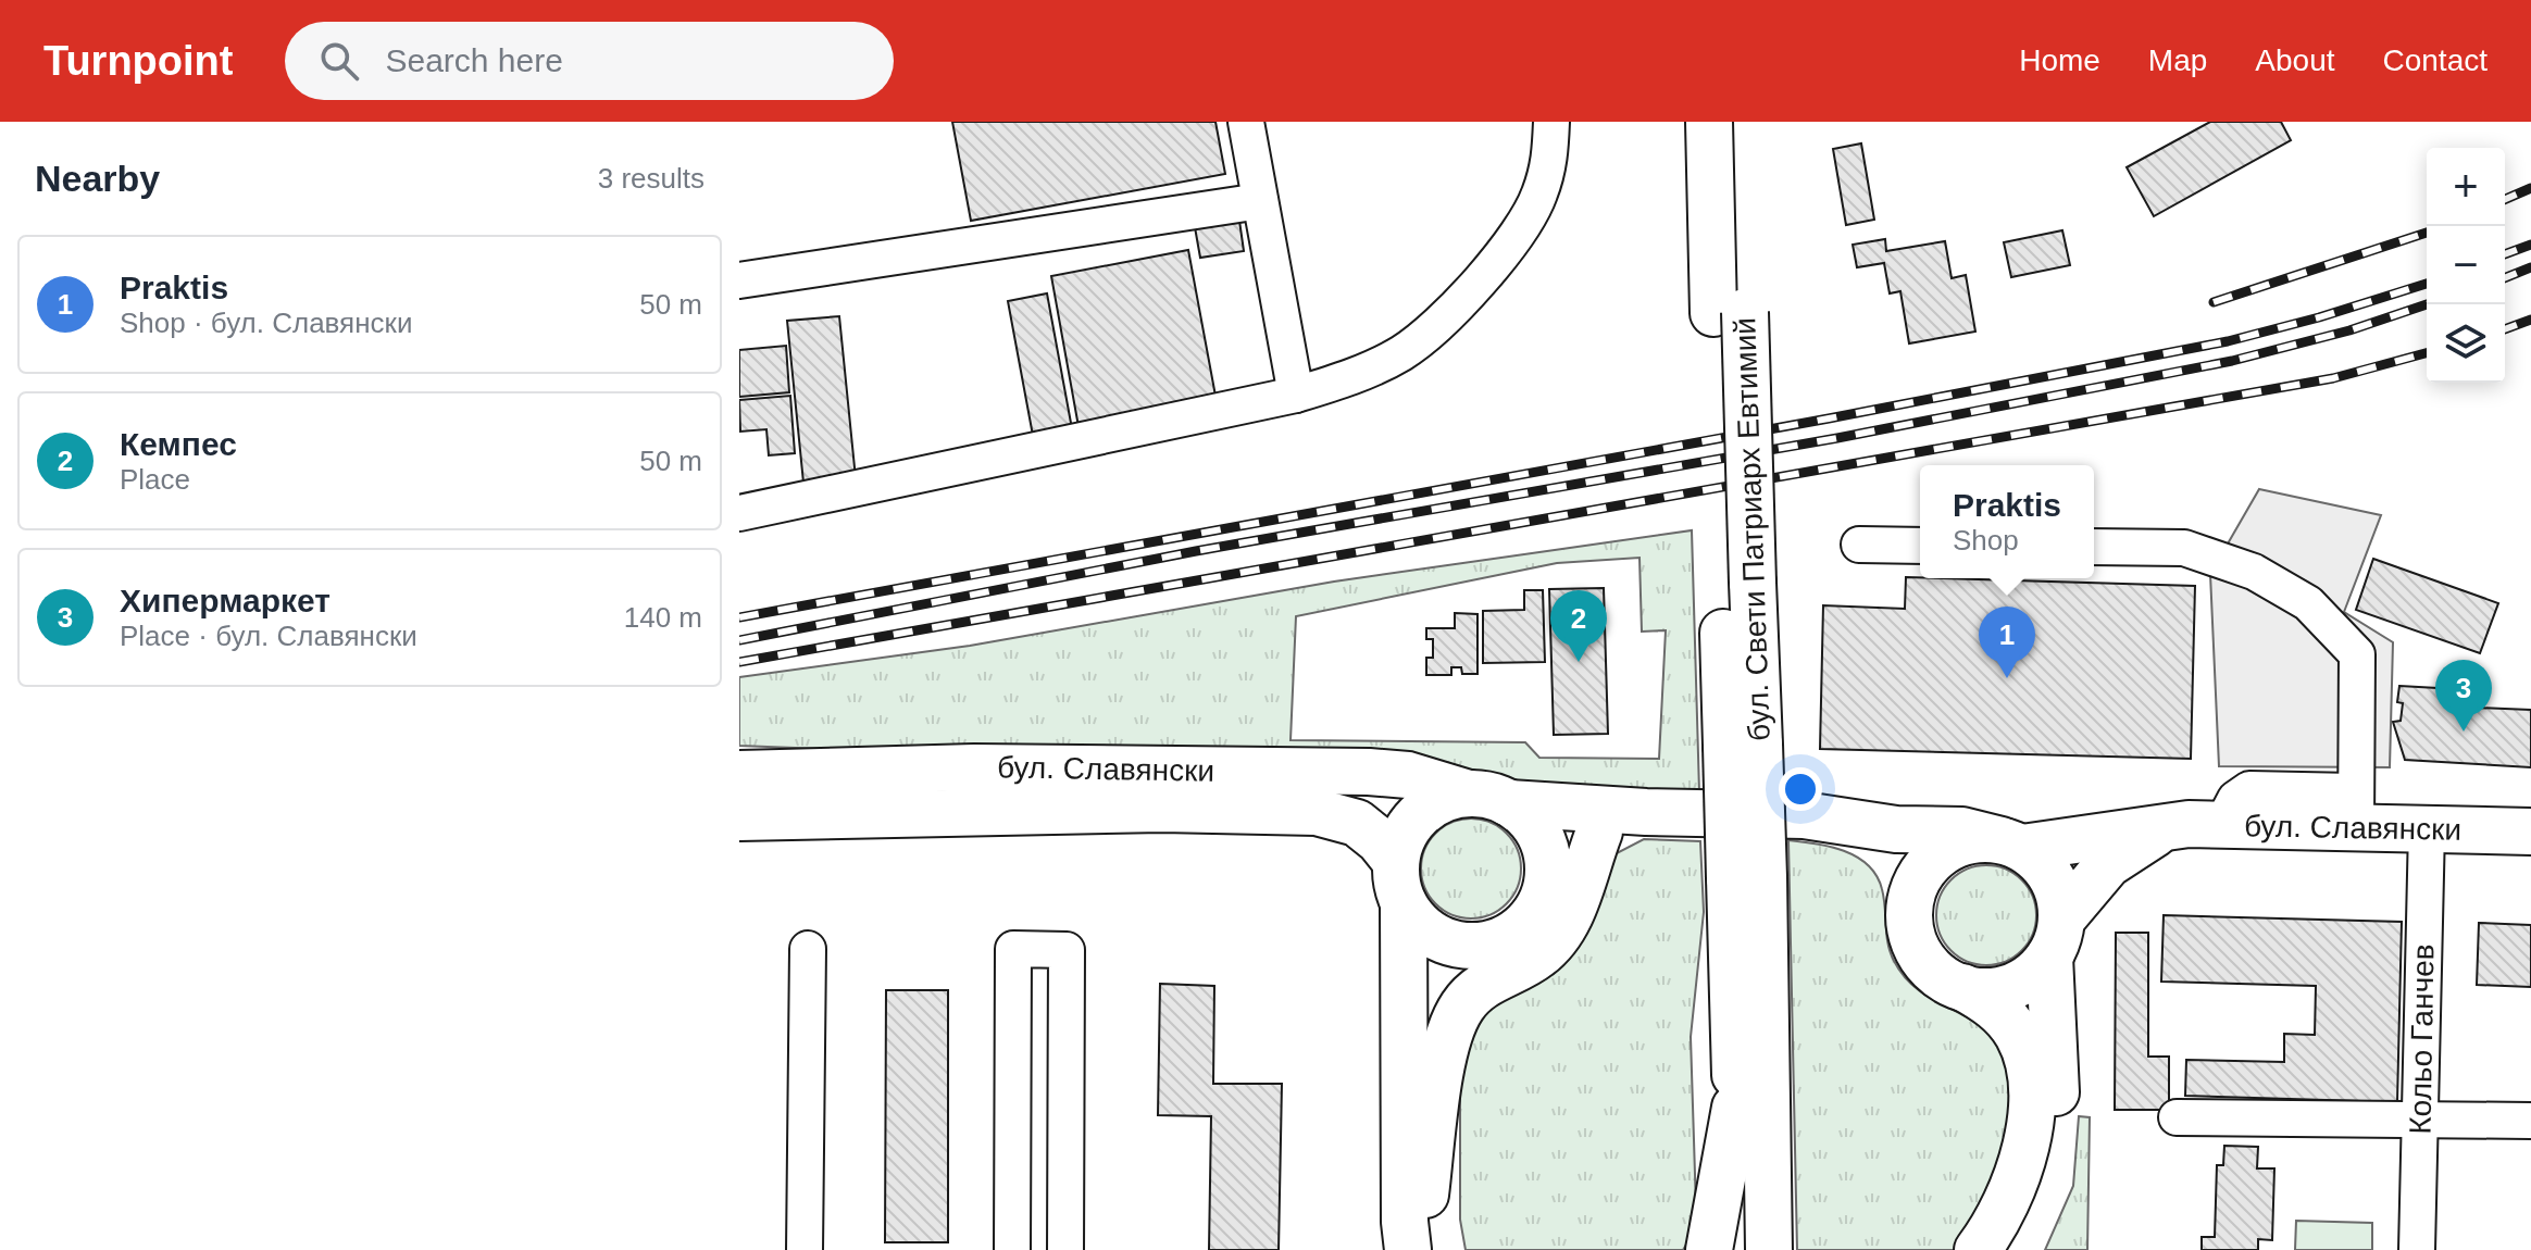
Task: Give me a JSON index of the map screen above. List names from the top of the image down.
{
  "streets": {
    "main road": ["бул. Свети Патриарх Евтимий", "бул. Славянски"],
    "street": ["Кольо Ганчев"]
  },
  "crossings": [
    ["бул. Славянски", "Кольо Ганчев"]
  ],
  "page": {
    "header": "Turnpoint",
    "search": "Search here",
    "nav": [
      "Home",
      "Map",
      "About",
      "Contact"
    ],
    "heading": ["Nearby", "3 results"],
    "map_buttons": ["+", "−"],
    "list": [
      {
        "mark": "1",
        "name": "Praktis",
        "note": "Shop · бул. Славянски",
        "value": "50 m"
      },
      {
        "mark": "2",
        "name": "Кемпес",
        "note": "Place",
        "value": "50 m"
      },
      {
        "mark": "3",
        "name": "Хипермаркет",
        "note": "Place · бул. Славянски",
        "value": "140 m"
      }
    ],
    "popup": ["Praktis", "Shop"],
    "pins": ["2", "1", "3"]
  }
}
